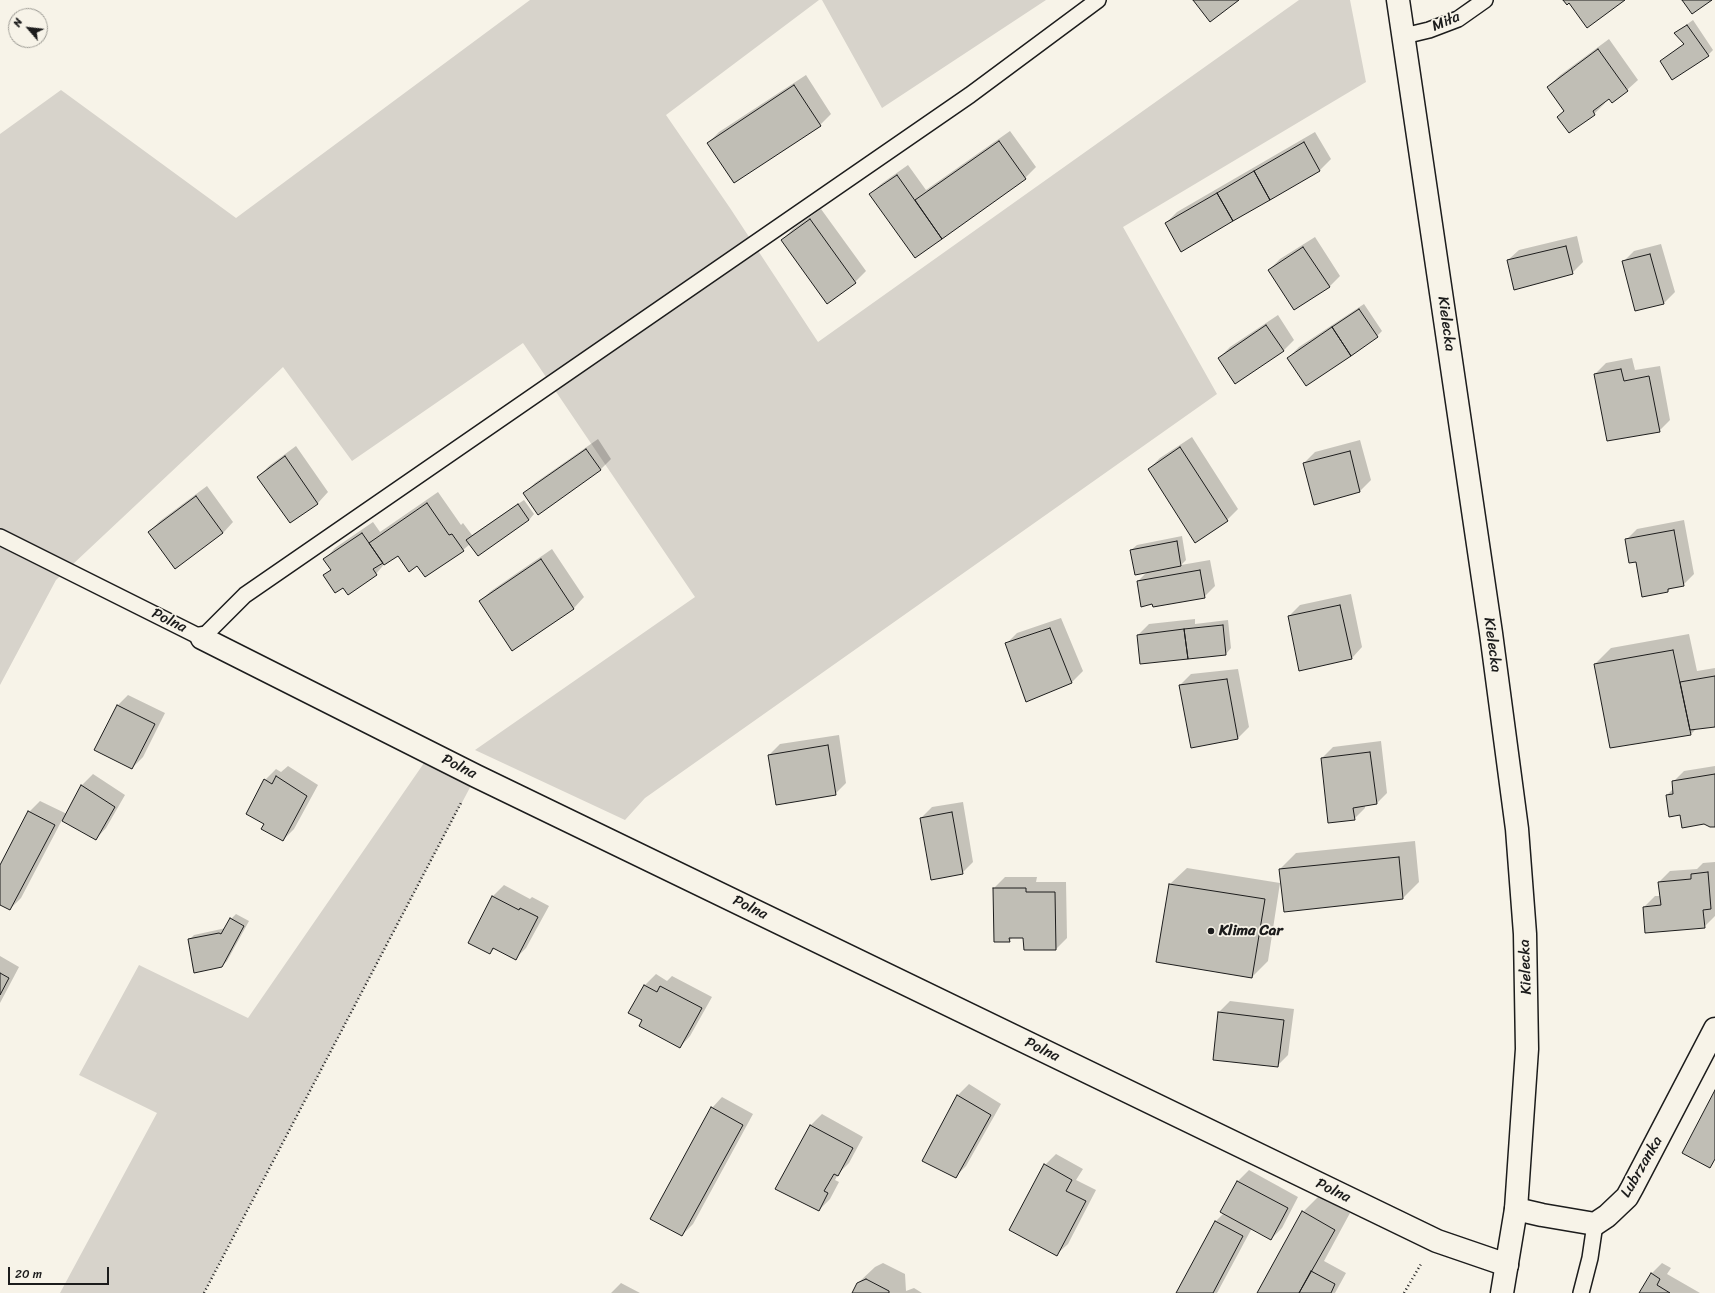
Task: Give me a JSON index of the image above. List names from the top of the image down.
{
  "streets": {
    "street": ["Kielecka", "Polna", "Lubrzanka"],
    "lane": ["Miła"]
  },
  "crossings": [
    ["Miła", "Kielecka"],
    ["Kielecka", "Polna"]
  ],
  "places": ["Klima Car"],
  "scale_bar": "20 m",
  "north": "top left"
}
